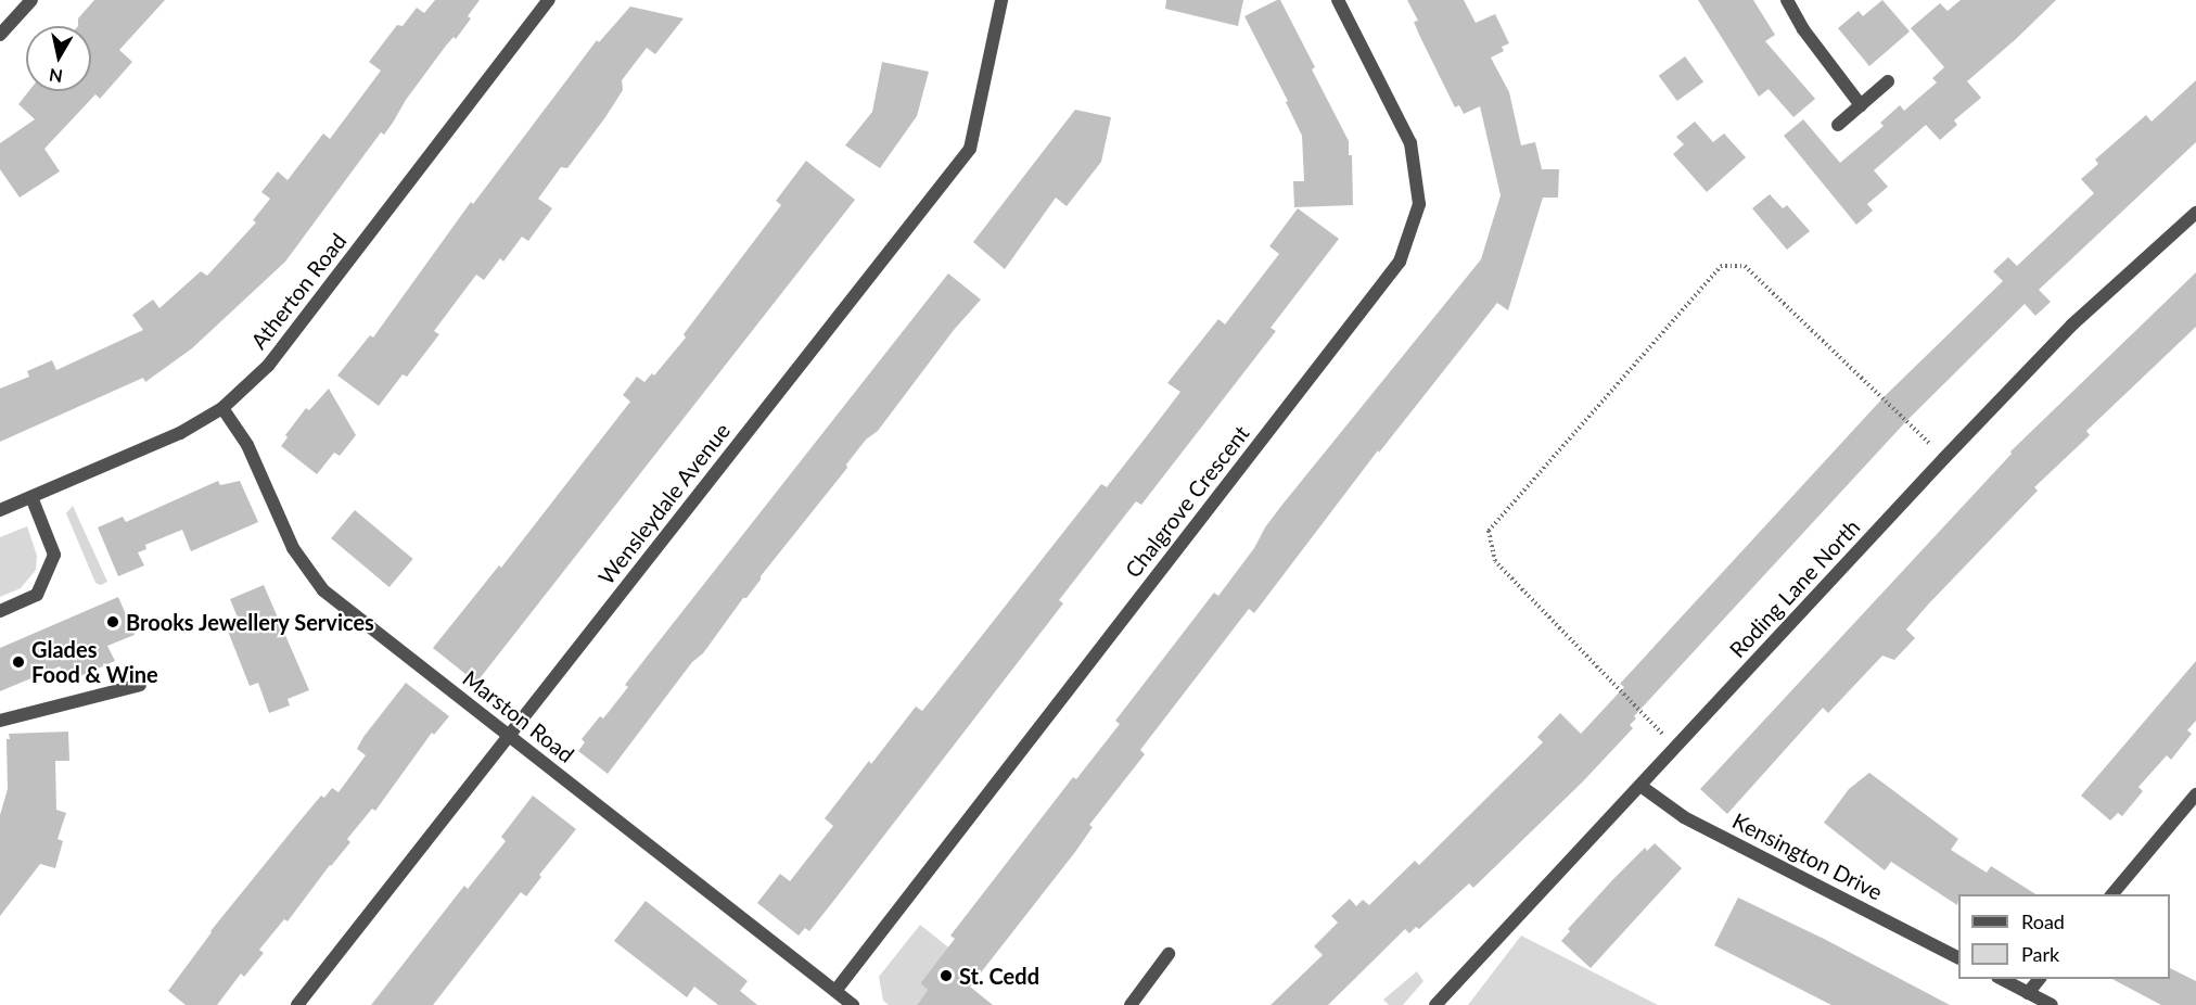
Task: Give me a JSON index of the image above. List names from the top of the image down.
{
  "streets": {
    "street": [
      "Atherton Road",
      "Chalgrove Crescent",
      "Wensleydale Avenue",
      "Roding Lane North",
      "Marston Road",
      "Kensington Drive"
    ]
  },
  "crossings": [
    ["Atherton Road", "Marston Road"],
    ["Chalgrove Crescent", "Marston Road"],
    ["Wensleydale Avenue", "Marston Road"],
    ["Roding Lane North", "Kensington Drive"]
  ],
  "places": ["Brooks Jewellery Services", "Glades Food & Wine", "St. Cedd"],
  "legend": ["Road", "Park"],
  "north": "bottom"
}
